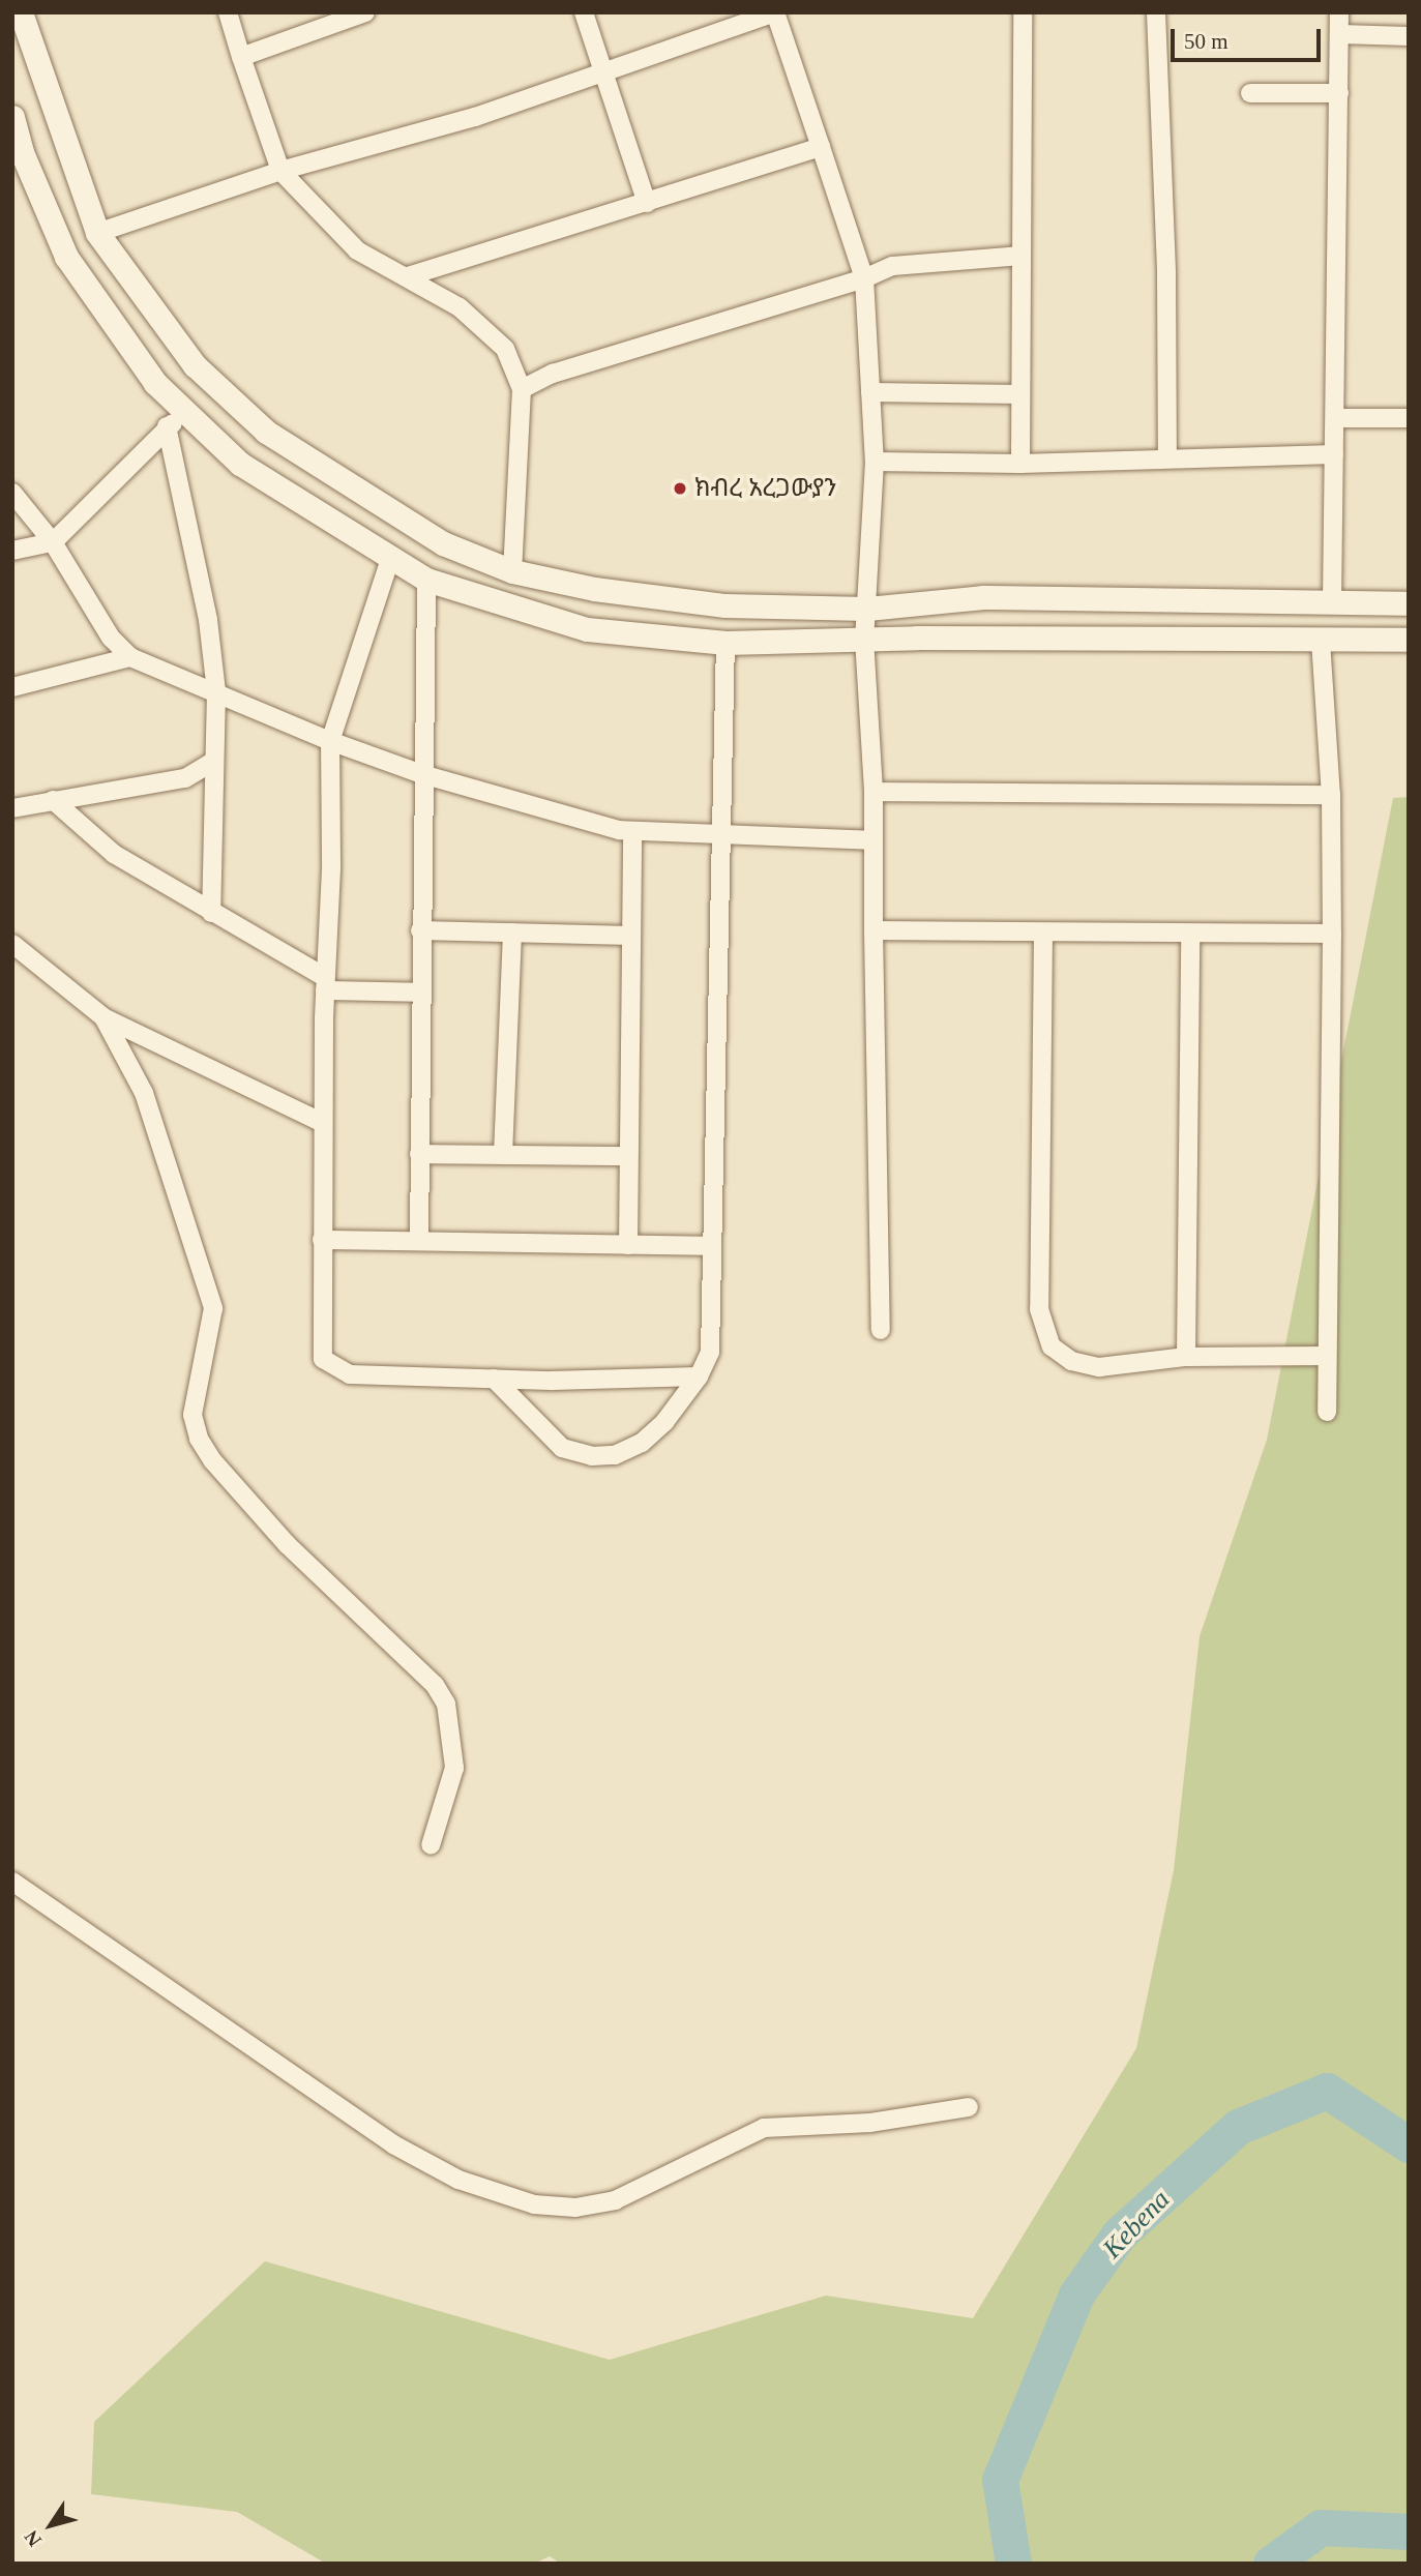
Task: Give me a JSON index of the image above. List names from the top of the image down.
{
  "water": ["Kebena"],
  "places": ["ክብረ አረጋውያን"],
  "scale_bar": "50 m",
  "north": "bottom left"
}
